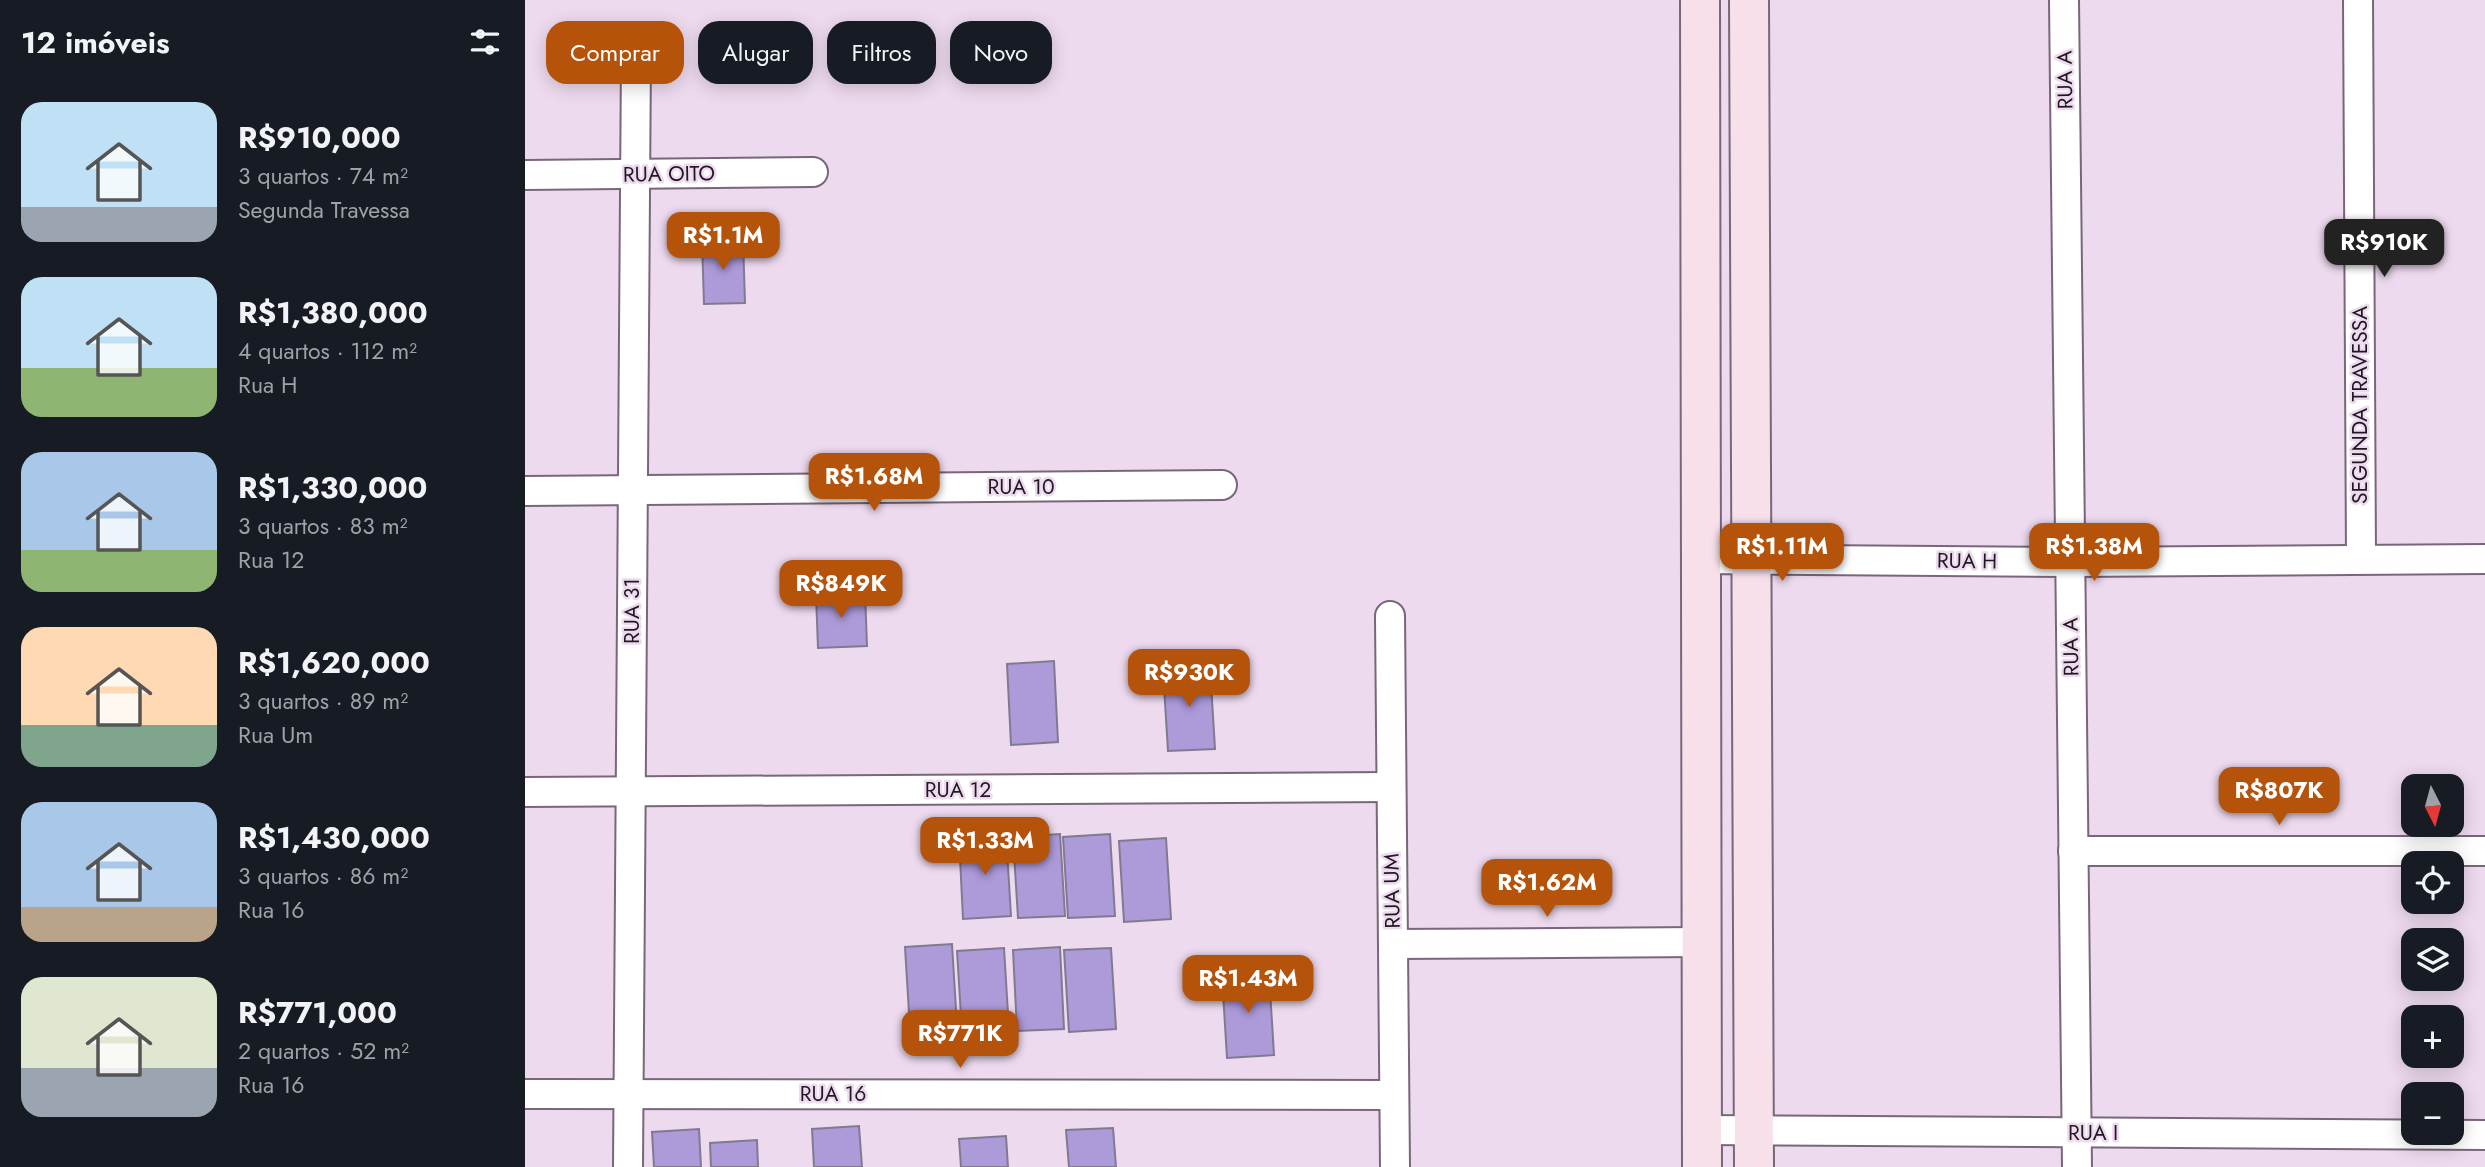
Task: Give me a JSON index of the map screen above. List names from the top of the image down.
{
  "streets": {
    "street": [
      "RUA A",
      "RUA OITO",
      "SEGUNDA TRAVESSA",
      "RUA 10",
      "RUA H",
      "RUA 31",
      "RUA 12",
      "RUA UM",
      "RUA 16",
      "RUA I"
    ]
  },
  "crossings": [
    ["RUA A", "RUA H"],
    ["RUA A", "RUA I"],
    ["RUA OITO", "RUA 31"],
    ["SEGUNDA TRAVESSA", "RUA H"],
    ["RUA 10", "RUA 31"],
    ["RUA 31", "RUA 12"],
    ["RUA 31", "RUA 16"],
    ["RUA 12", "RUA UM"],
    ["RUA UM", "RUA 16"]
  ],
  "north": "bottom",
  "page": {
    "heading": "12 imóveis",
    "chip": [
      "Comprar",
      "Alugar",
      "Filtros",
      "Novo"
    ],
    "list": [
      {
        "name": "R$910,000",
        "note": "3 quartos · 74 m² · Segunda Travessa"
      },
      {
        "name": "R$1,380,000",
        "note": "4 quartos · 112 m² · Rua H"
      },
      {
        "name": "R$1,330,000",
        "note": "3 quartos · 83 m² · Rua 12"
      },
      {
        "name": "R$1,620,000",
        "note": "3 quartos · 89 m² · Rua Um"
      },
      {
        "name": "R$1,430,000",
        "note": "3 quartos · 86 m² · Rua 16"
      },
      {
        "name": "R$771,000",
        "note": "2 quartos · 52 m² · Rua 16"
      }
    ],
    "price": [
      "R$1.1M",
      "R$910K",
      "R$1.68M",
      "R$1.11M",
      "R$1.38M",
      "R$849K",
      "R$930K",
      "R$807K",
      "R$1.33M",
      "R$1.62M",
      "R$1.43M",
      "R$771K"
    ],
    "map_buttons": ["+", "−"]
  }
}
